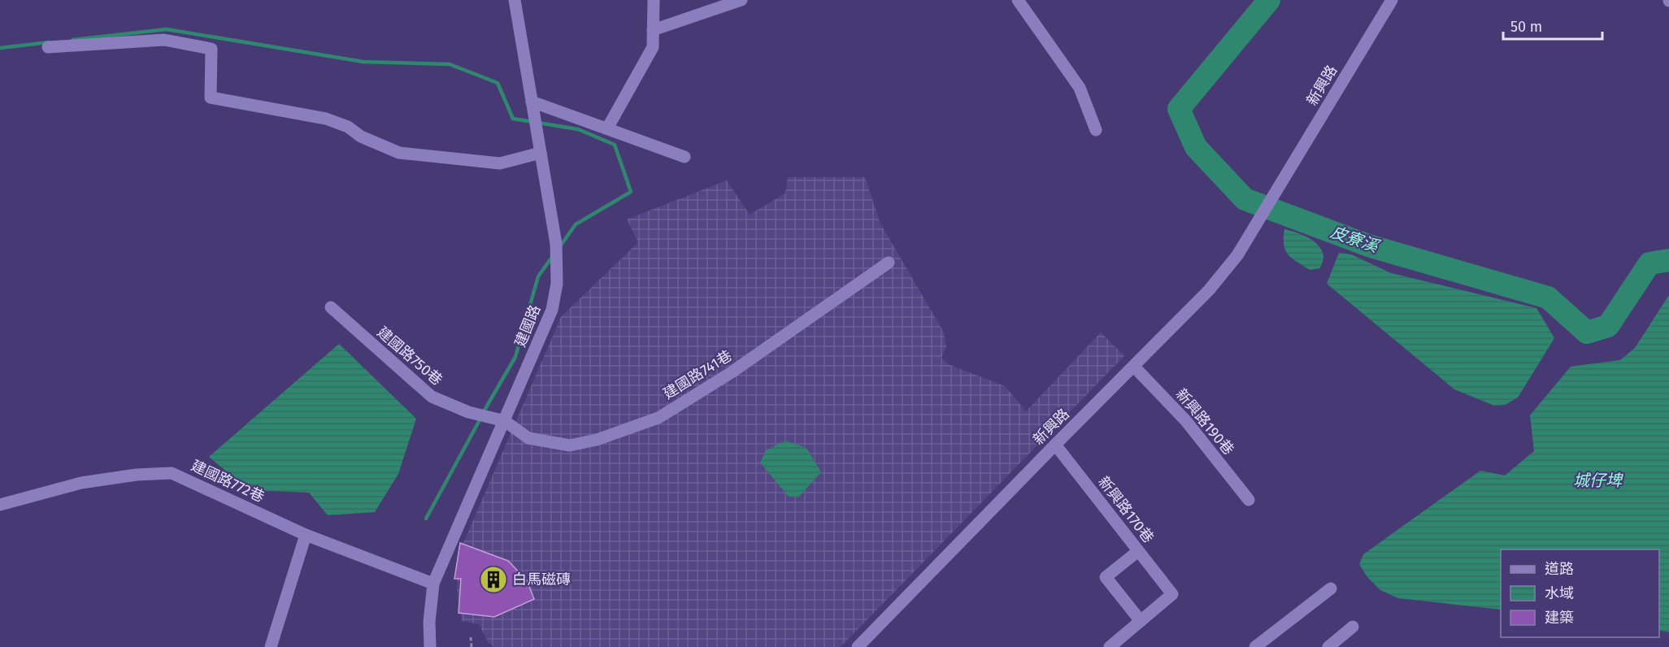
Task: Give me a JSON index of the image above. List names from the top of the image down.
{
  "streets": {
    "street": [
      "新興路",
      "建國路",
      "建國路750巷",
      "建國路741巷",
      "新興路190巷",
      "建國路772巷",
      "新興路170巷"
    ]
  },
  "crossings": [
    ["新興路", "新興路190巷"],
    ["新興路", "新興路170巷"],
    ["建國路", "建國路750巷"],
    ["建國路", "建國路741巷"],
    ["建國路", "建國路772巷"],
    ["建國路750巷", "建國路741巷"]
  ],
  "water": ["皮寮溪", "城仔埤"],
  "places": {
    "building": ["白馬磁磚"]
  },
  "legend": ["道路", "水域", "建築"],
  "scale_bar": "50 m"
}
